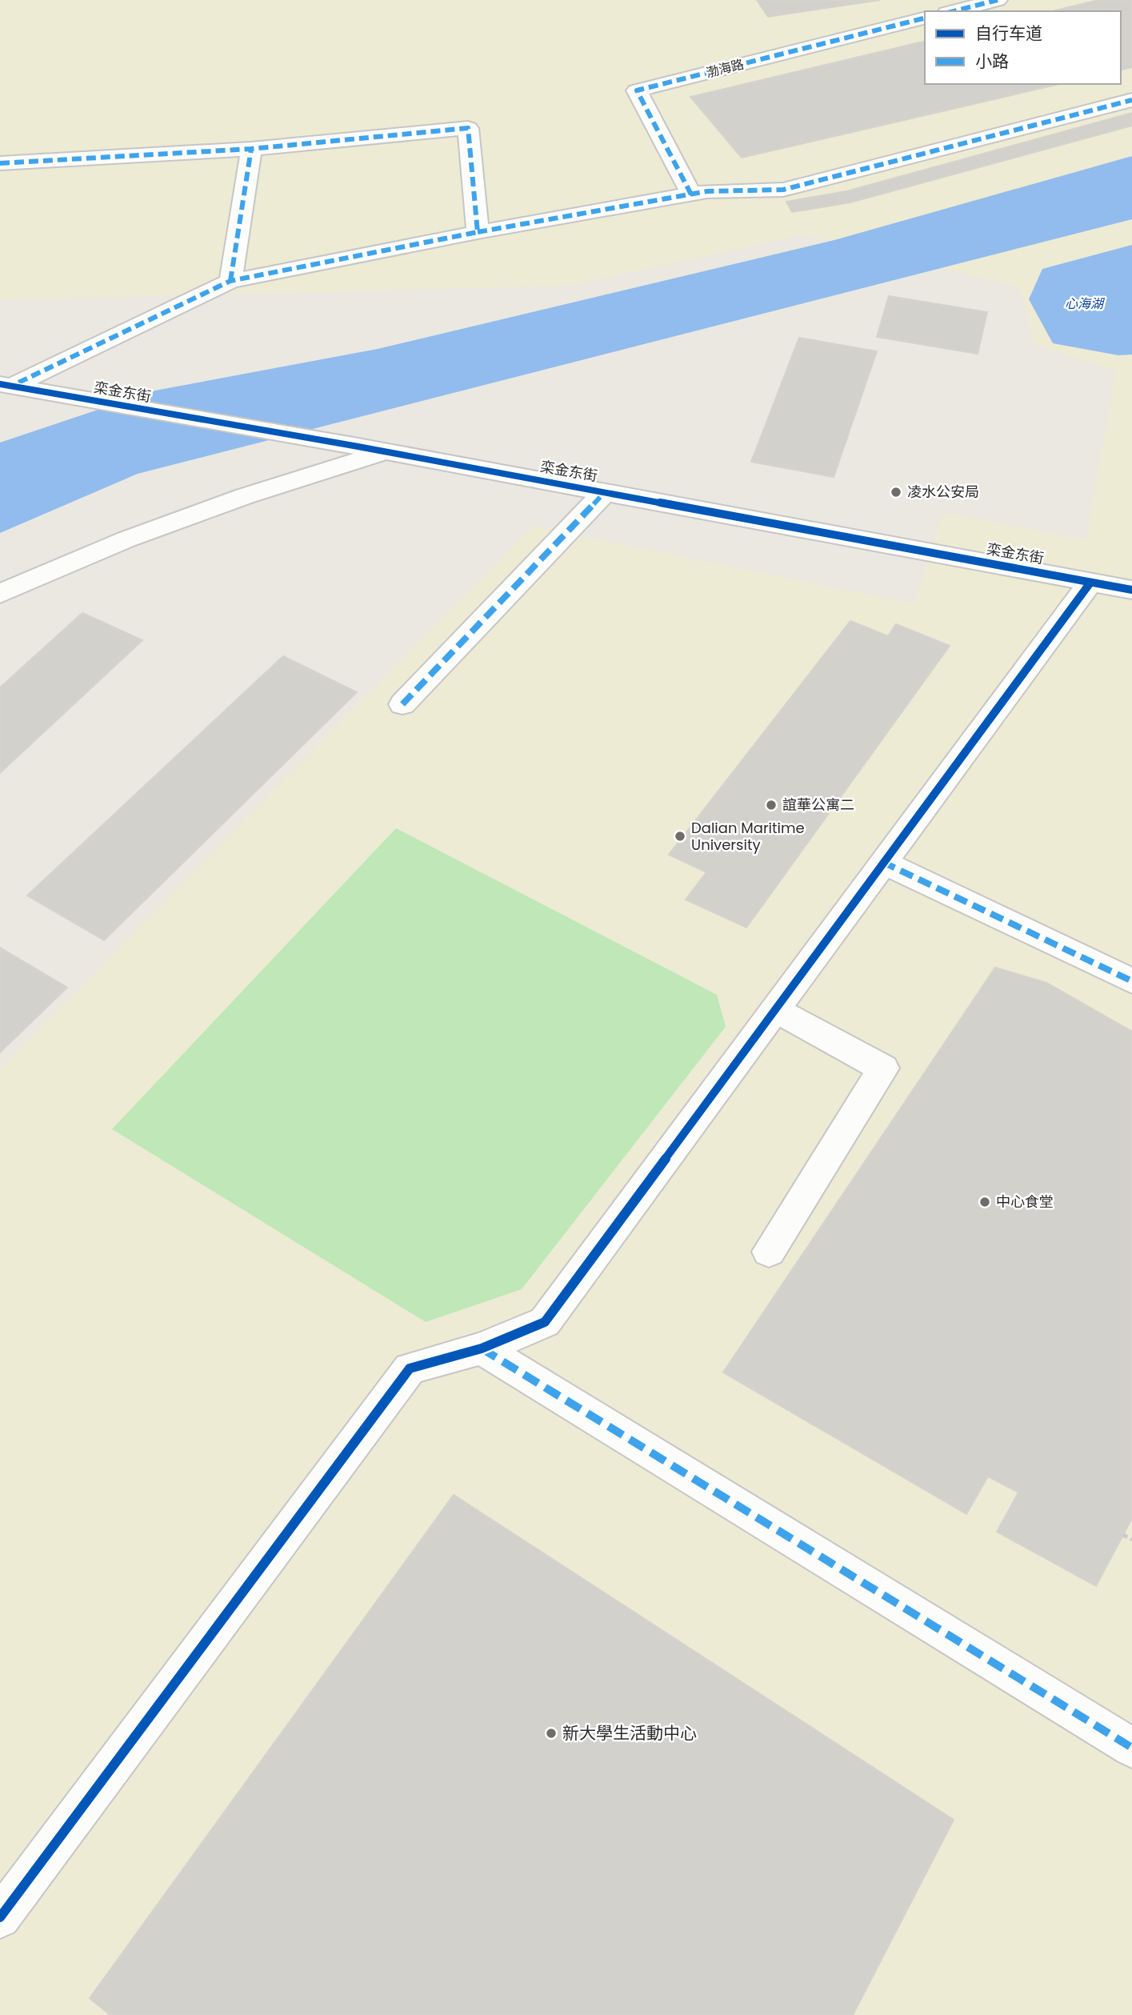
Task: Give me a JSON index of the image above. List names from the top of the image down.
{
  "streets": {
    "street": ["渤海路", "栾金东街"]
  },
  "crossings": [
    ["渤海路", "栾金东街"]
  ],
  "water": ["心海湖"],
  "places": [
    "凌水公安局",
    "誼華公寓二",
    "Dalian Maritime University",
    "中心食堂",
    "新大學生活動中心"
  ],
  "legend": ["自行车道", "小路"]
}
